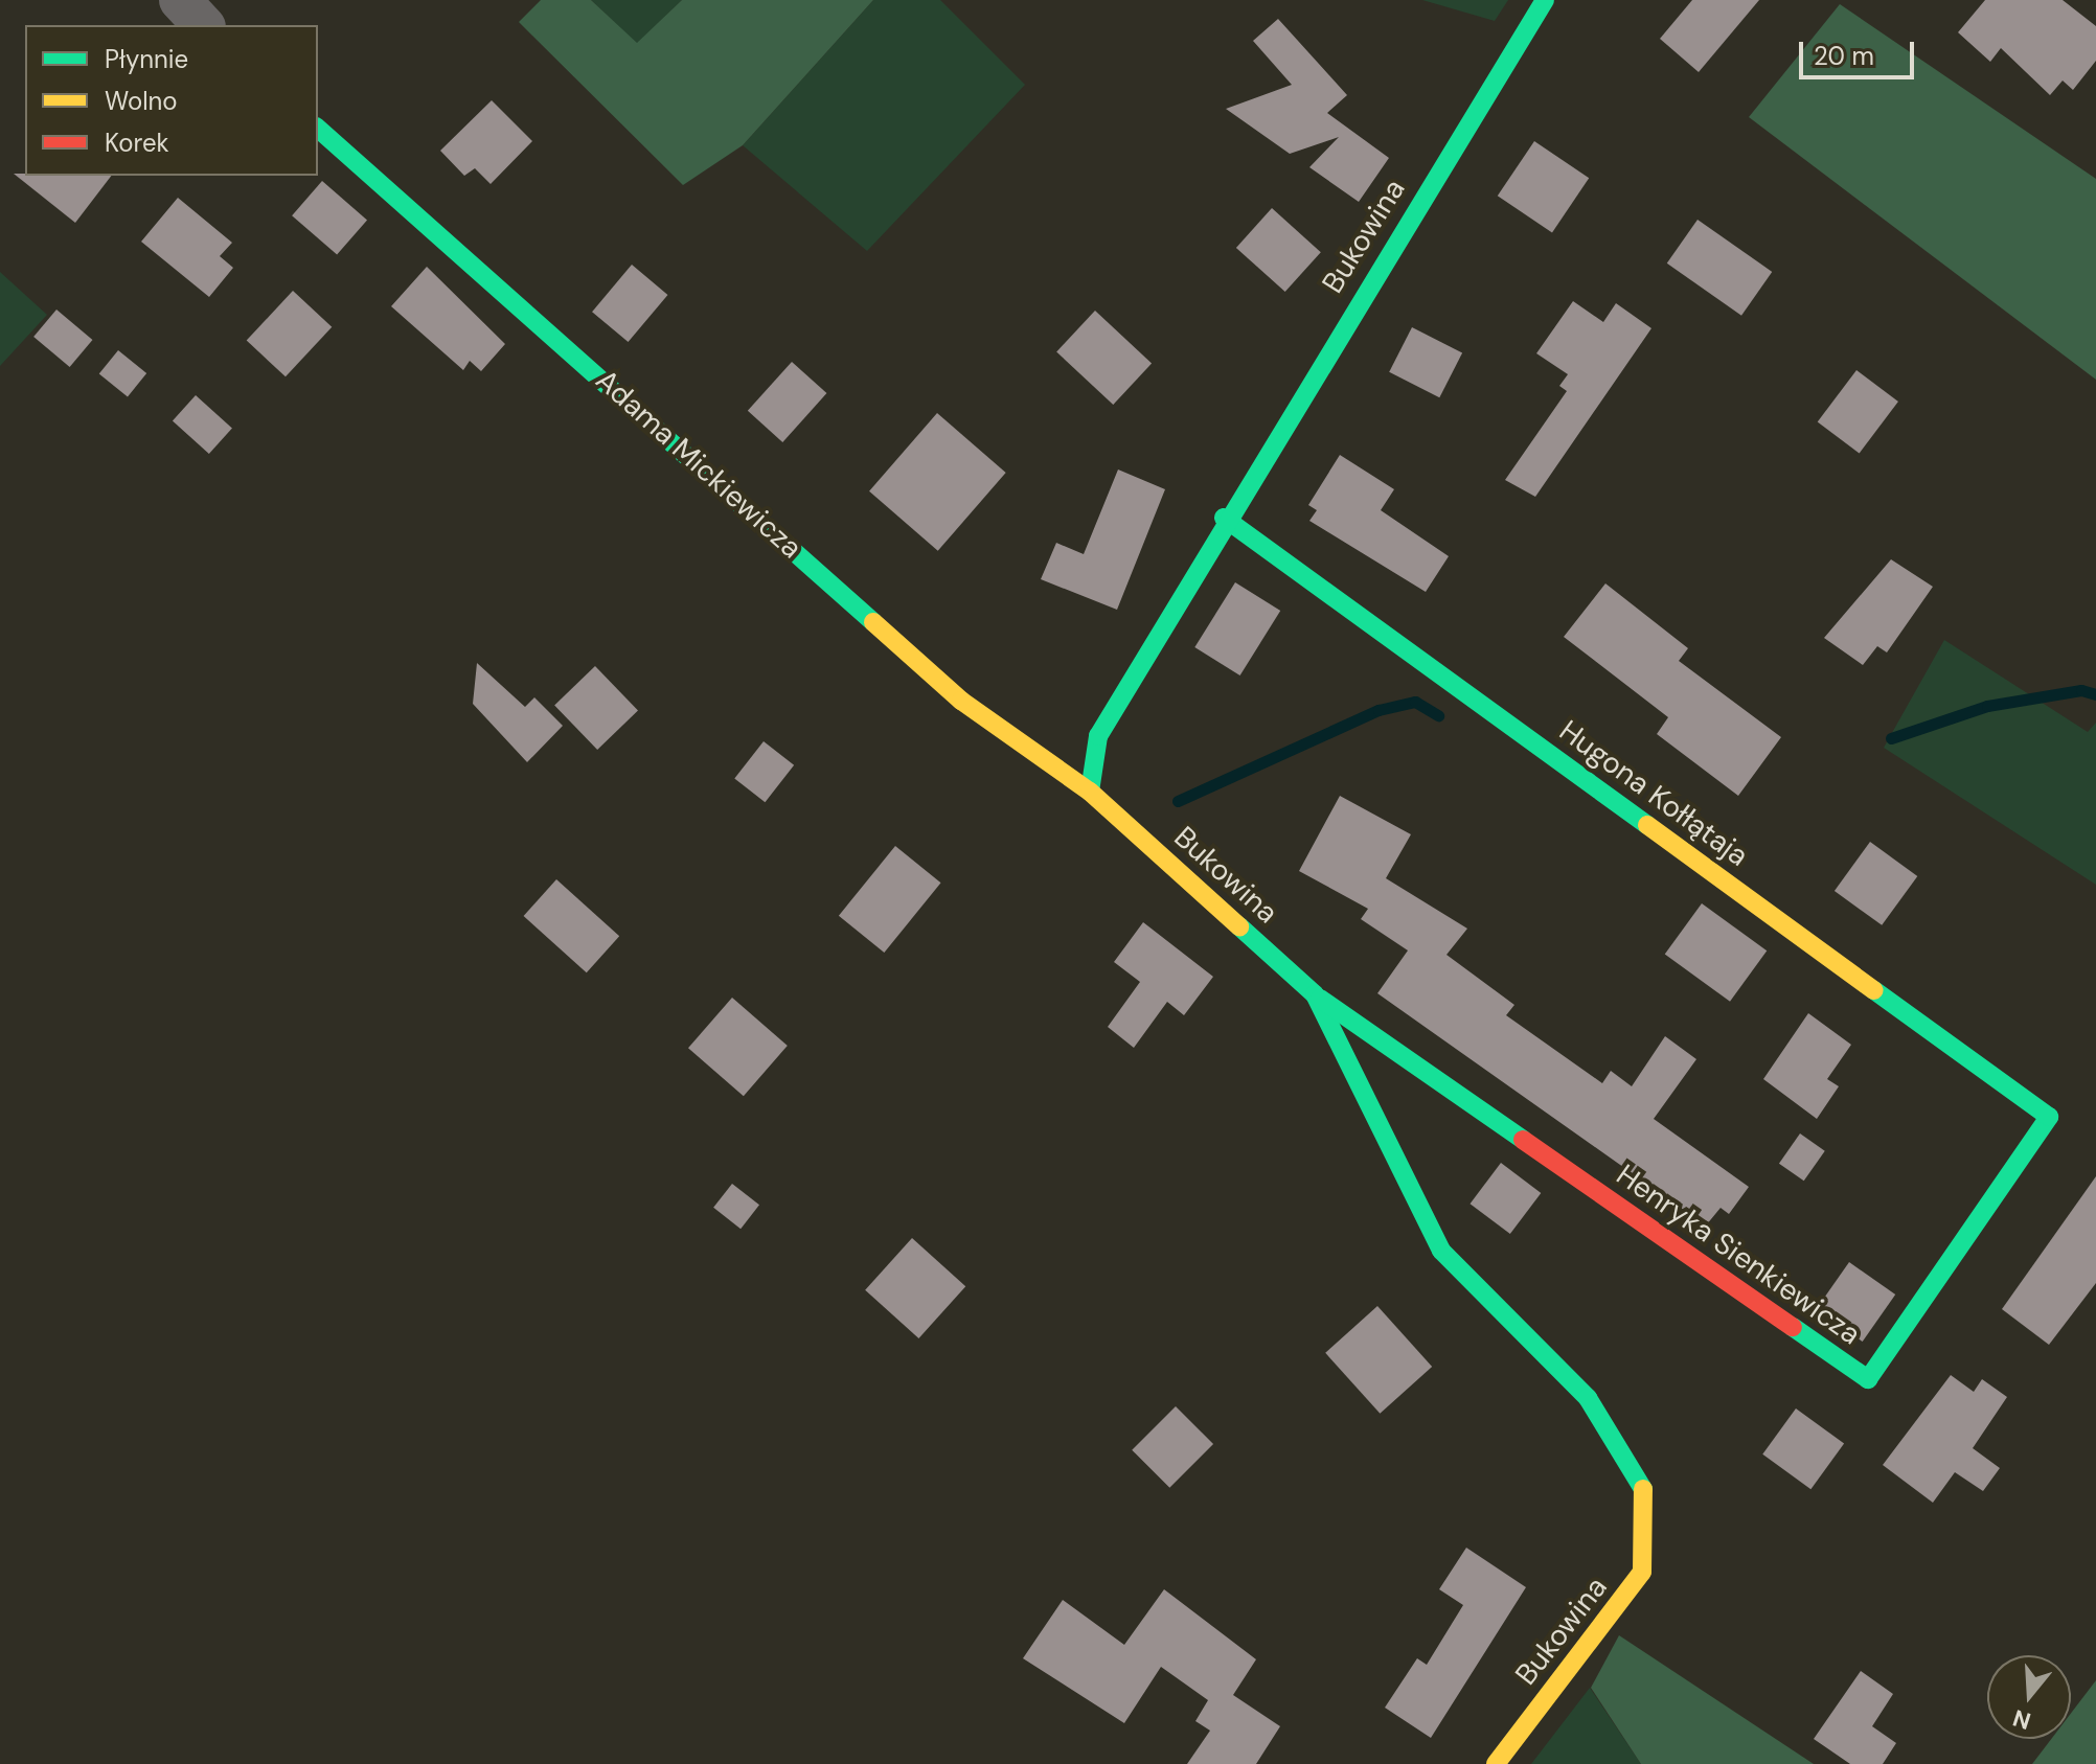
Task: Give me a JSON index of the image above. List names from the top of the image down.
{
  "streets": {
    "street": [
      "Bukowina",
      "Adama Mickiewicza",
      "Hugona Kołłątaja",
      "Henryka Sienkiewicza"
    ]
  },
  "crossings": [
    ["Bukowina", "Adama Mickiewicza"],
    ["Bukowina", "Hugona Kołłątaja"],
    ["Bukowina", "Henryka Sienkiewicza"],
    ["Hugona Kołłątaja", "Henryka Sienkiewicza"]
  ],
  "legend": ["Płynnie", "Wolno", "Korek"],
  "scale_bar": "20 m",
  "north": "bottom"
}
